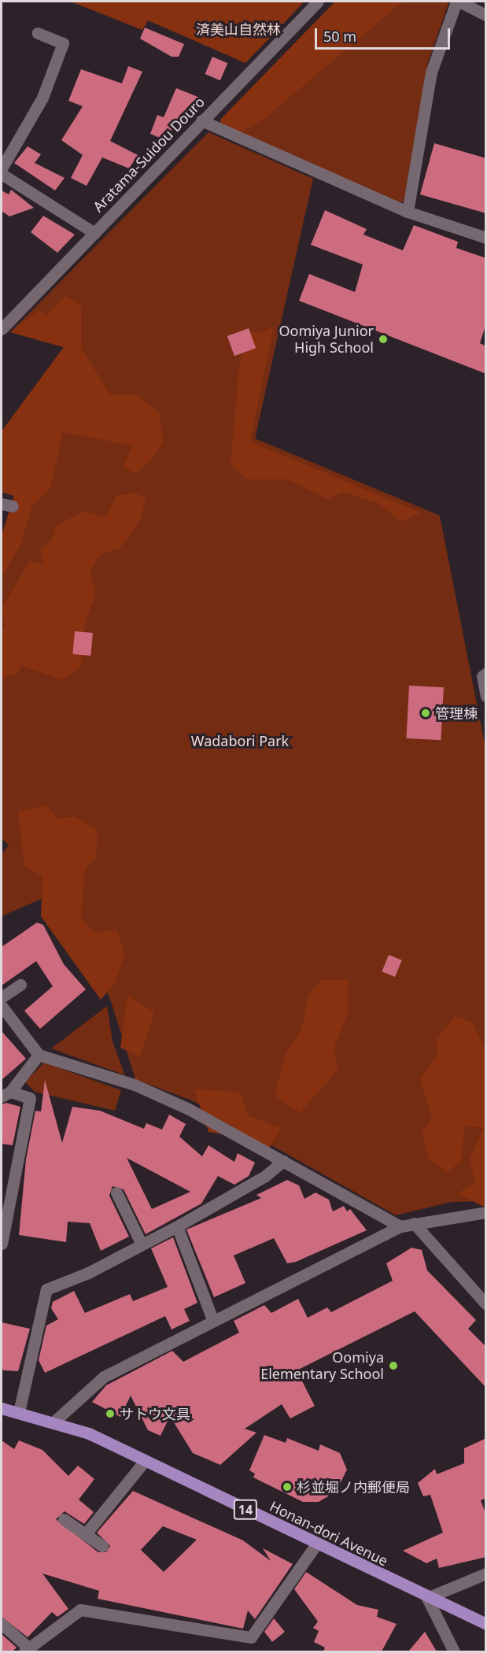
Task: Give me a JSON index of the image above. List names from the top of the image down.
{
  "streets": {
    "main road": ["14", "Honan-dori Avenue"],
    "street": ["Aratama-Suidou Douro"]
  },
  "parks": ["済美山自然林", "Wadabori Park"],
  "places": [
    "Oomiya Junior High School",
    "管理棟",
    "Oomiya Elementary School",
    "サトウ文具",
    "杉並堀ノ内郵便局"
  ],
  "scale_bar": "50 m"
}
